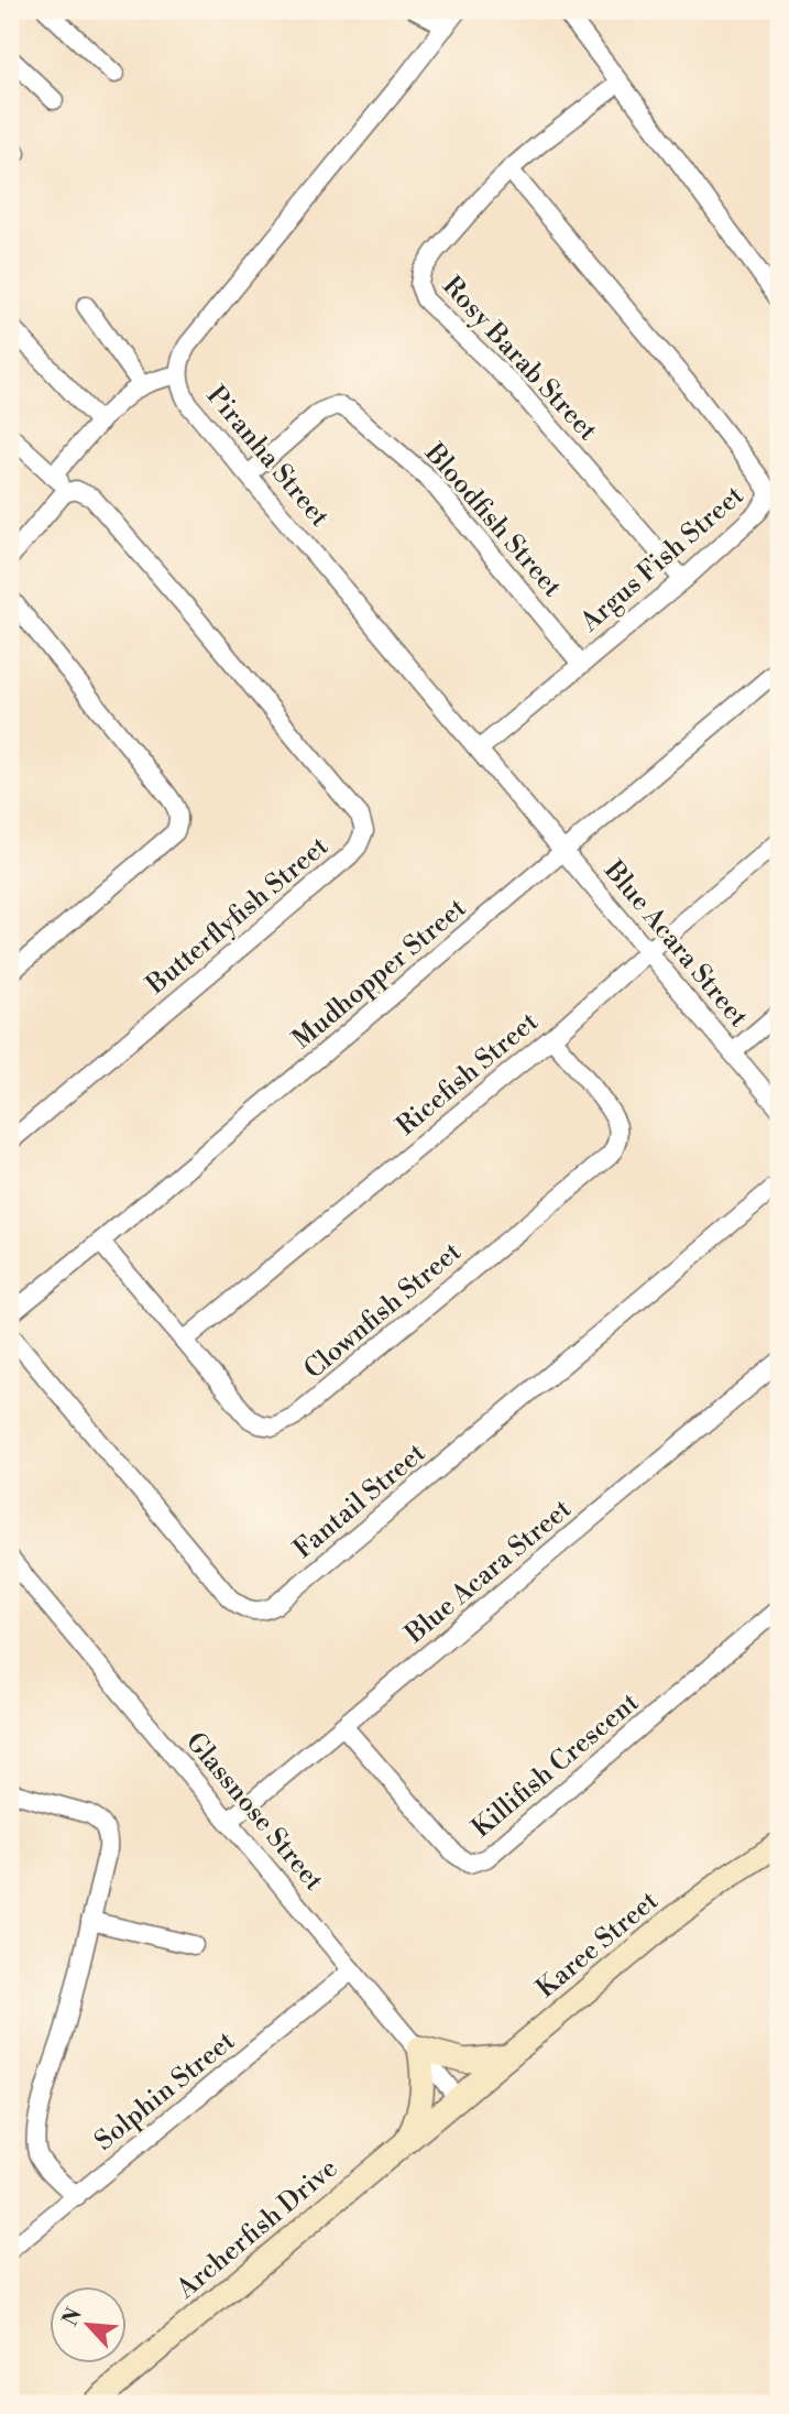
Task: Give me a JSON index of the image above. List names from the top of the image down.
{
  "streets": {
    "street": [
      "Rosy Barab Street",
      "Piranha Street",
      "Bloodfish Street",
      "Argus Fish Street",
      "Butterflyfish Street",
      "Blue Acara Street",
      "Mudhopper Street",
      "Ricefish Street",
      "Clownfish Street",
      "Fantail Street",
      "Killifish Crescent",
      "Glassnose Street",
      "Karee Street",
      "Solphin Street",
      "Archerfish Drive"
    ]
  },
  "crossings": [
    ["Rosy Barab Street", "Argus Fish Street"],
    ["Piranha Street", "Bloodfish Street"],
    ["Piranha Street", "Argus Fish Street"],
    ["Piranha Street", "Blue Acara Street"],
    ["Piranha Street", "Mudhopper Street"],
    ["Bloodfish Street", "Argus Fish Street"],
    ["Blue Acara Street", "Mudhopper Street"],
    ["Blue Acara Street", "Ricefish Street"],
    ["Blue Acara Street", "Killifish Crescent"],
    ["Blue Acara Street", "Glassnose Street"],
    ["Mudhopper Street", "Clownfish Street"],
    ["Ricefish Street", "Clownfish Street"],
    ["Glassnose Street", "Karee Street"],
    ["Glassnose Street", "Solphin Street"],
    ["Glassnose Street", "Archerfish Drive"],
    ["Karee Street", "Archerfish Drive"]
  ],
  "north": "top left"
}
